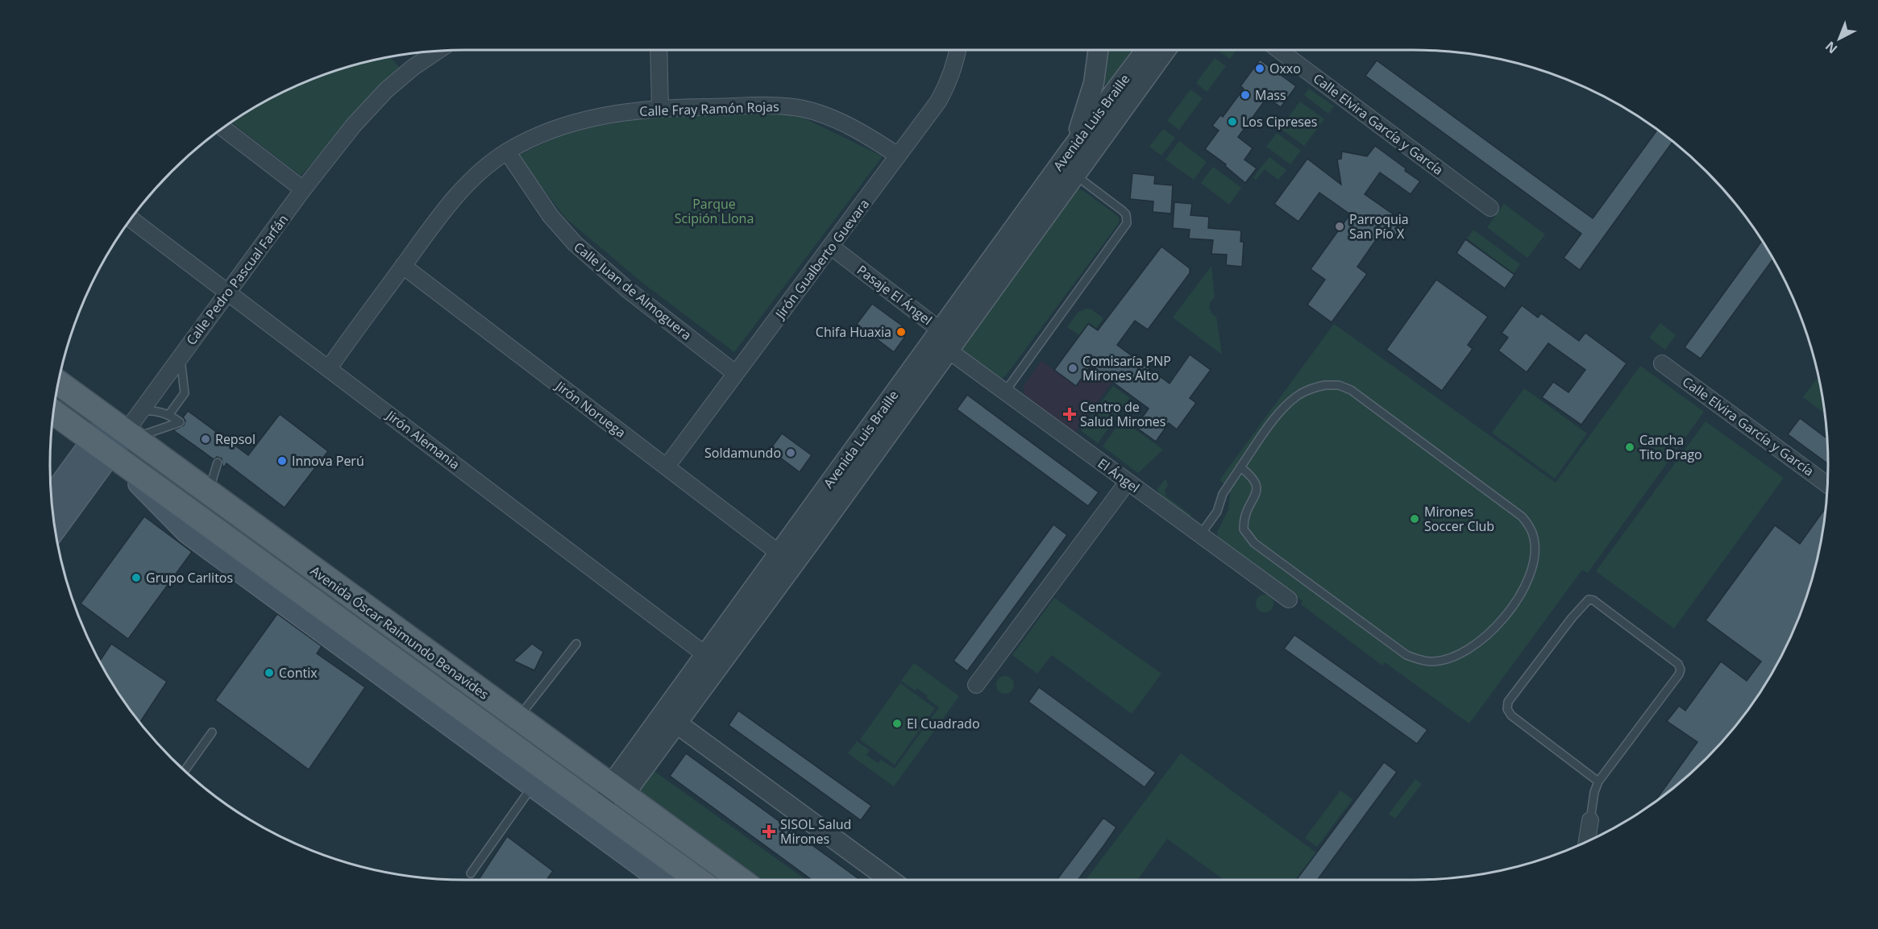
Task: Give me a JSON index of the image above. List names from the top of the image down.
{
  "streets": {
    "main road": ["Calle Pedro Pascual Farfán", "Avenida Óscar Raimundo Benavides"],
    "street": [
      "Calle Fray Ramón Rojas",
      "Avenida Luis Braille",
      "Calle Elvira García y García",
      "Jirón Gualberto Guevara",
      "Calle Juan de Almoguera",
      "Pasaje El Ángel",
      "Jirón Noruega",
      "Jirón Alemania",
      "El Ángel"
    ]
  },
  "crossings": [
    ["Calle Fray Ramón Rojas", "Jirón Gualberto Guevara"],
    ["Calle Fray Ramón Rojas", "Calle Juan de Almoguera"],
    ["Calle Fray Ramón Rojas", "Jirón Noruega"],
    ["Calle Fray Ramón Rojas", "Jirón Alemania"],
    ["Avenida Luis Braille", "Pasaje El Ángel"],
    ["Avenida Luis Braille", "Jirón Noruega"],
    ["Avenida Luis Braille", "Jirón Alemania"],
    ["Avenida Luis Braille", "El Ángel"],
    ["Avenida Luis Braille", "Avenida Óscar Raimundo Benavides"],
    ["Jirón Gualberto Guevara", "Calle Juan de Almoguera"],
    ["Jirón Gualberto Guevara", "Pasaje El Ángel"],
    ["Jirón Gualberto Guevara", "Jirón Noruega"],
    ["Calle Pedro Pascual Farfán", "Jirón Alemania"],
    ["Calle Pedro Pascual Farfán", "Avenida Óscar Raimundo Benavides"],
    ["Pasaje El Ángel", "El Ángel"]
  ],
  "parks": ["Parque Scipión Llona"],
  "places": {
    "other": [
      "Oxxo",
      "Mass",
      "Los Cipreses",
      "Parroquia San Pío X",
      "Chifa Huaxia",
      "Comisaría PNP Mirones Alto",
      "Repsol",
      "Cancha Tito Drago",
      "Soldamundo",
      "Innova Perú",
      "Mirones Soccer Club",
      "Grupo Carlitos",
      "Contix",
      "El Cuadrado"
    ],
    "health": ["Centro de Salud Mirones", "SISOL Salud Mirones"]
  },
  "north": "bottom left"
}
